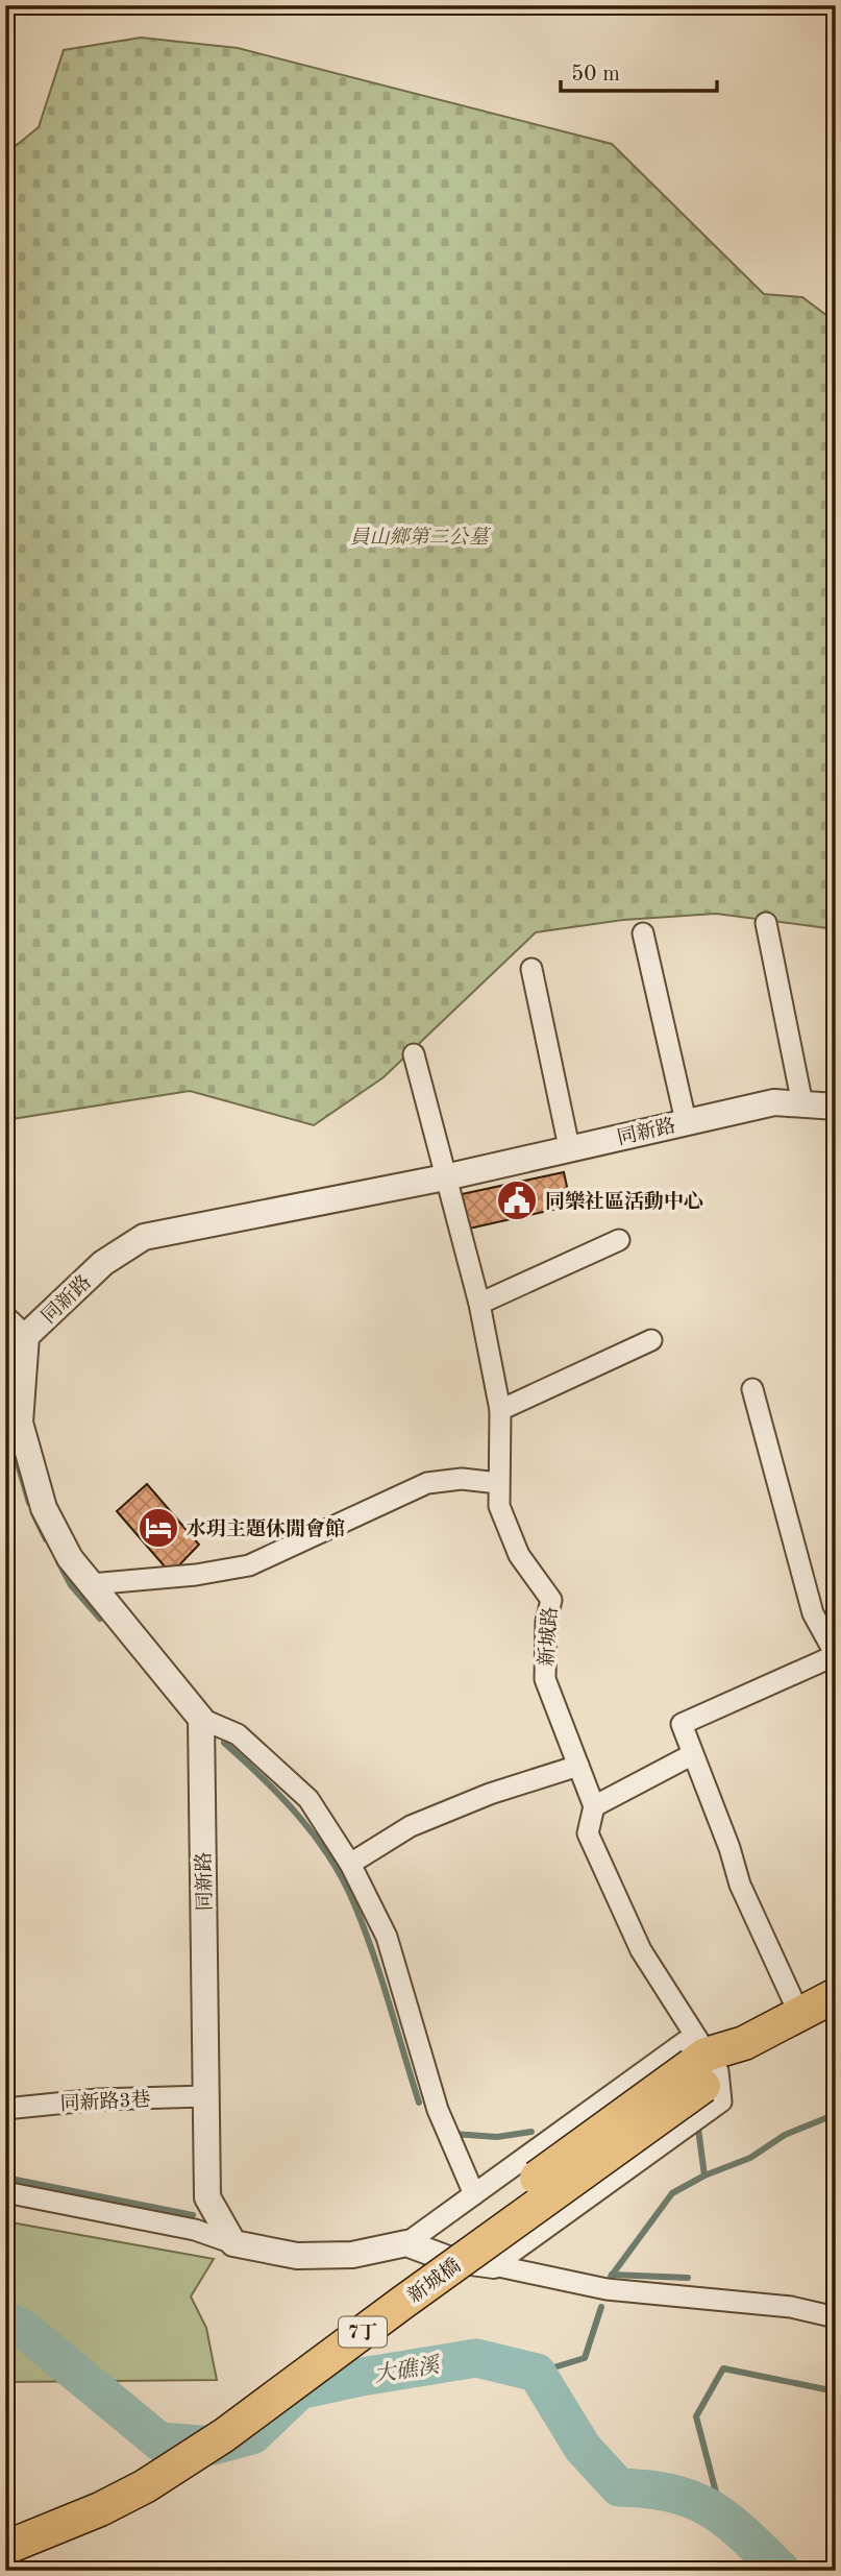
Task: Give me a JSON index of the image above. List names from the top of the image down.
{
  "streets": {
    "main road": ["新城橋", "7丁"],
    "street": ["同新路", "新城路", "同新路3巷"]
  },
  "crossings": [
    ["同新路", "新城路"],
    ["同新路", "同新路3巷"],
    ["新城路", "新城橋"],
    ["新城路", "7丁"],
    ["新城橋", "7丁"]
  ],
  "water": ["大礁溪"],
  "parks": ["員山鄉第二公墓"],
  "places": {
    "public building": ["同樂社區活動中心"],
    "hotel": ["水玥主題休閒會館"]
  },
  "scale_bar": "50 m"
}
